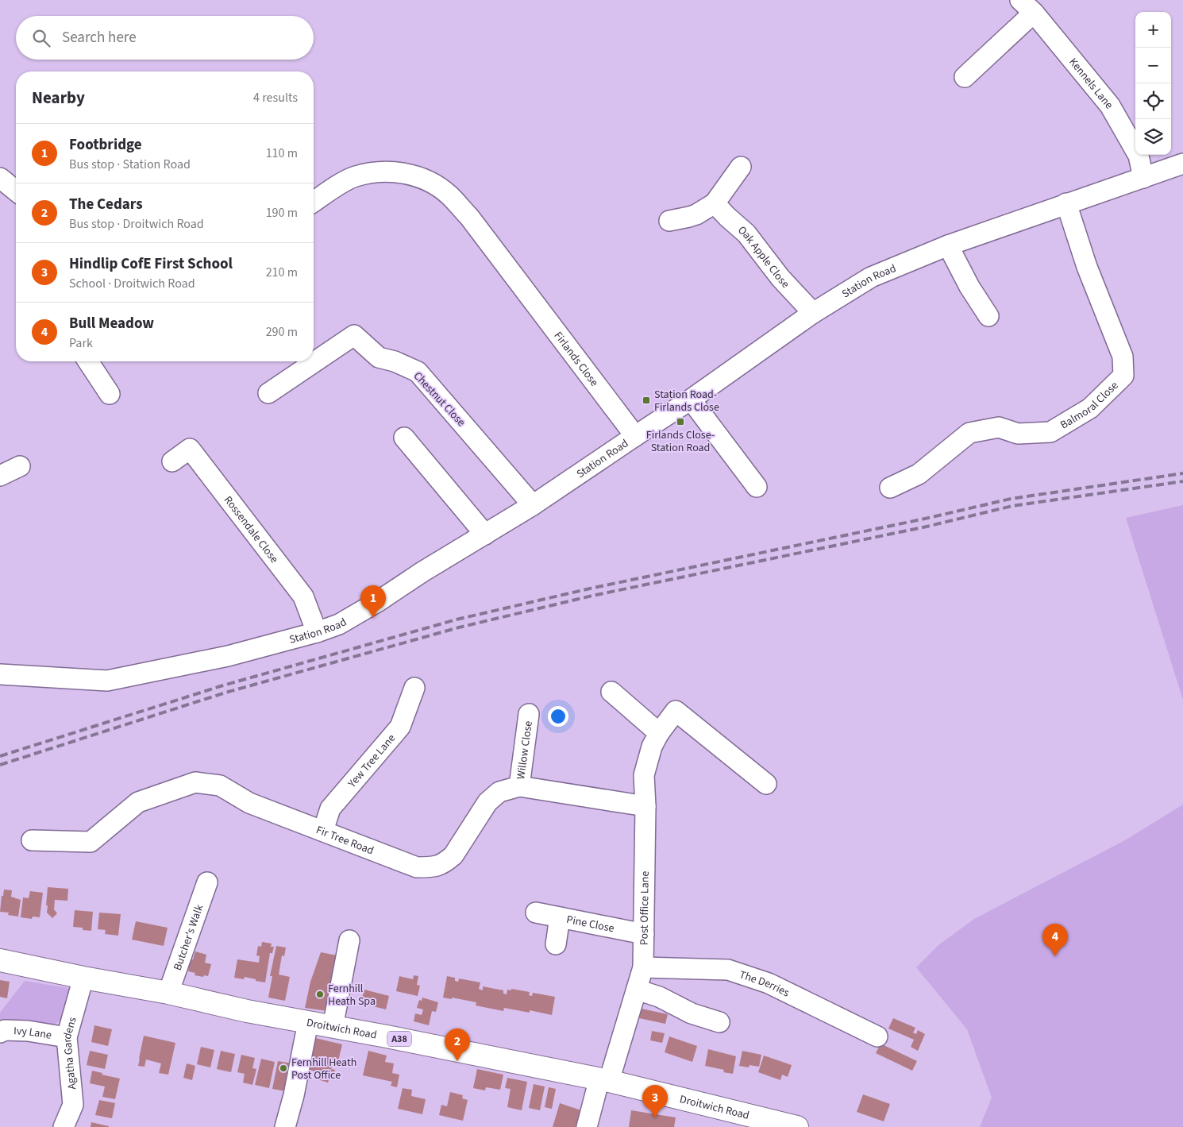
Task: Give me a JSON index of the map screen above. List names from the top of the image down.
{
  "streets": {
    "main road": ["Droitwich Road", "A38"],
    "street": [
      "Kennels Lane",
      "Oak Apple Close",
      "Station Road",
      "Firlands Close",
      "Chestnut Close",
      "Balmoral Close",
      "Rossendale Close",
      "Willow Close",
      "Yew Tree Lane",
      "Fir Tree Road",
      "Post Office Lane",
      "Pine Close",
      "Butcher's Walk",
      "The Derries",
      "Ivy Lane",
      "Agatha Gardens"
    ]
  },
  "crossings": [
    ["Kennels Lane", "Station Road"],
    ["Oak Apple Close", "Station Road"],
    ["Station Road", "Firlands Close"],
    ["Station Road", "Chestnut Close"],
    ["Station Road", "Balmoral Close"],
    ["Station Road", "Rossendale Close"],
    ["Willow Close", "Fir Tree Road"],
    ["Yew Tree Lane", "Fir Tree Road"],
    ["Fir Tree Road", "Post Office Lane"],
    ["Post Office Lane", "Pine Close"],
    ["Post Office Lane", "The Derries"],
    ["Post Office Lane", "Droitwich Road"],
    ["Butcher's Walk", "Droitwich Road"],
    ["Droitwich Road", "Agatha Gardens"],
    ["Ivy Lane", "Agatha Gardens"]
  ],
  "places": {
    "transit": ["Station Road- Firlands Close", "Firlands Close- Station Road"],
    "other": ["Fernhill Heath Spa", "Fernhill Heath Post Office"]
  },
  "page": {
    "map_buttons": ["+", "−"],
    "search": "Search here",
    "heading": ["Nearby", "4 results"],
    "list": [
      {
        "mark": "1",
        "name": "Footbridge",
        "note": "Bus stop · Station Road",
        "value": "110 m"
      },
      {
        "mark": "2",
        "name": "The Cedars",
        "note": "Bus stop · Droitwich Road",
        "value": "190 m"
      },
      {
        "mark": "3",
        "name": "Hindlip CofE First School",
        "note": "School · Droitwich Road",
        "value": "210 m"
      },
      {
        "mark": "4",
        "name": "Bull Meadow",
        "note": "Park",
        "value": "290 m"
      }
    ],
    "pins": [
      "1",
      "4",
      "2",
      "3"
    ]
  }
}
